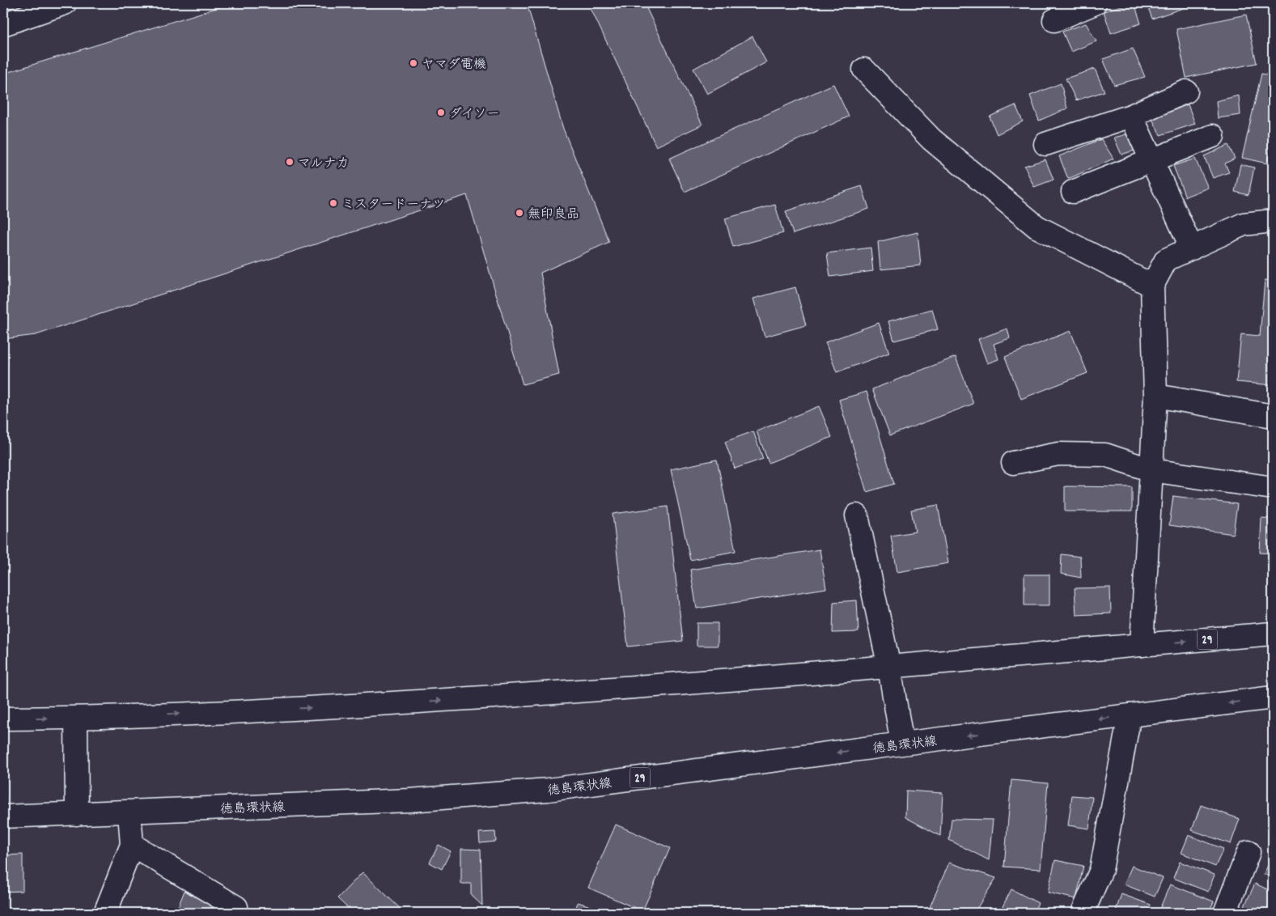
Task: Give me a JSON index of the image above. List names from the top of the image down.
{
  "streets": {
    "main road": ["29", "徳島環状線"]
  },
  "places": [
    "ヤマダ電機",
    "ダイソー",
    "マルナカ",
    "ミスタードーナツ",
    "無印良品"
  ]
}
